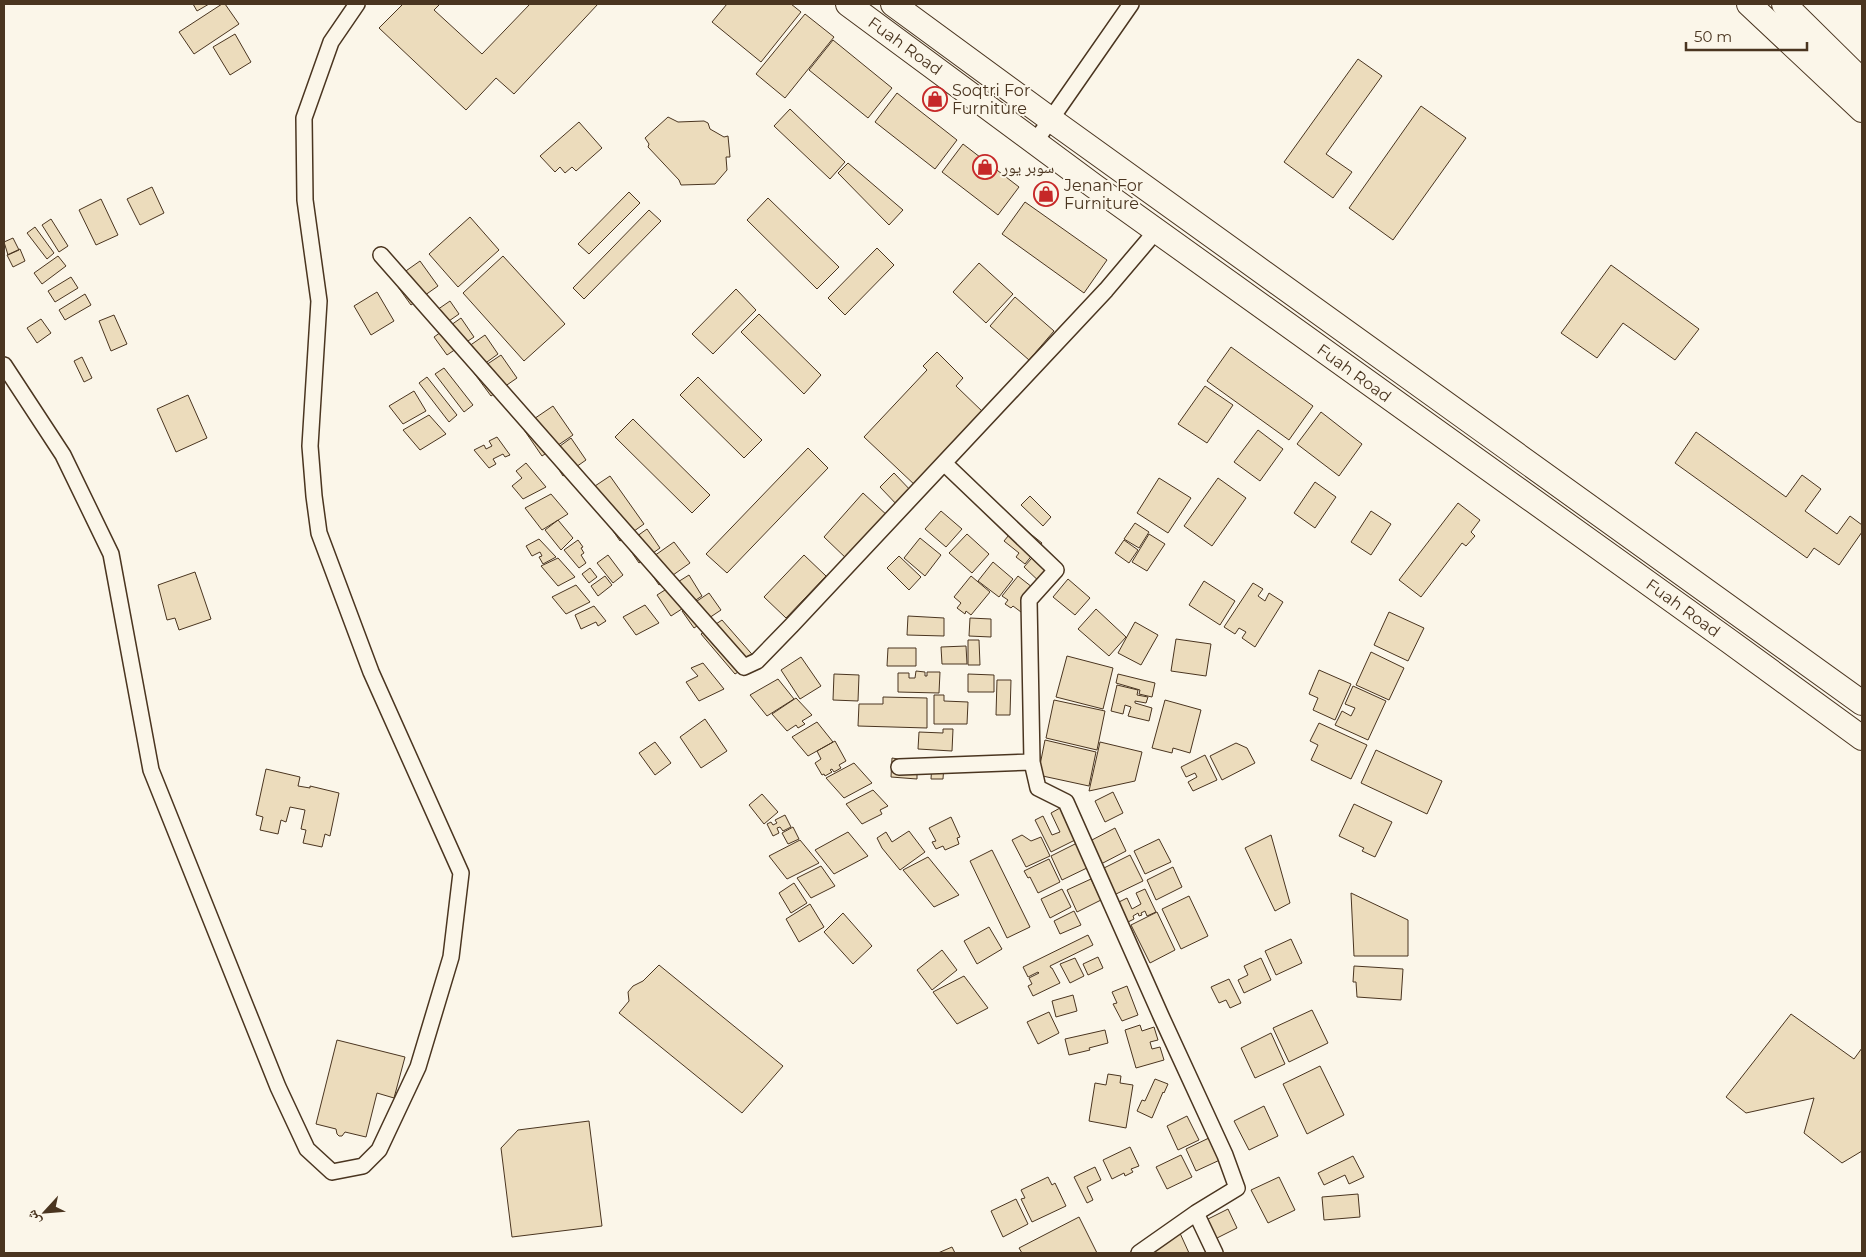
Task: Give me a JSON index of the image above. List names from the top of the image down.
{
  "streets": {
    "highway": ["Fuah Road"]
  },
  "places": {
    "shop": ["Soqtri For Furniture", "سوبر يور", "Jenan For Furniture"]
  },
  "scale_bar": "50 m",
  "north": "bottom left"
}
